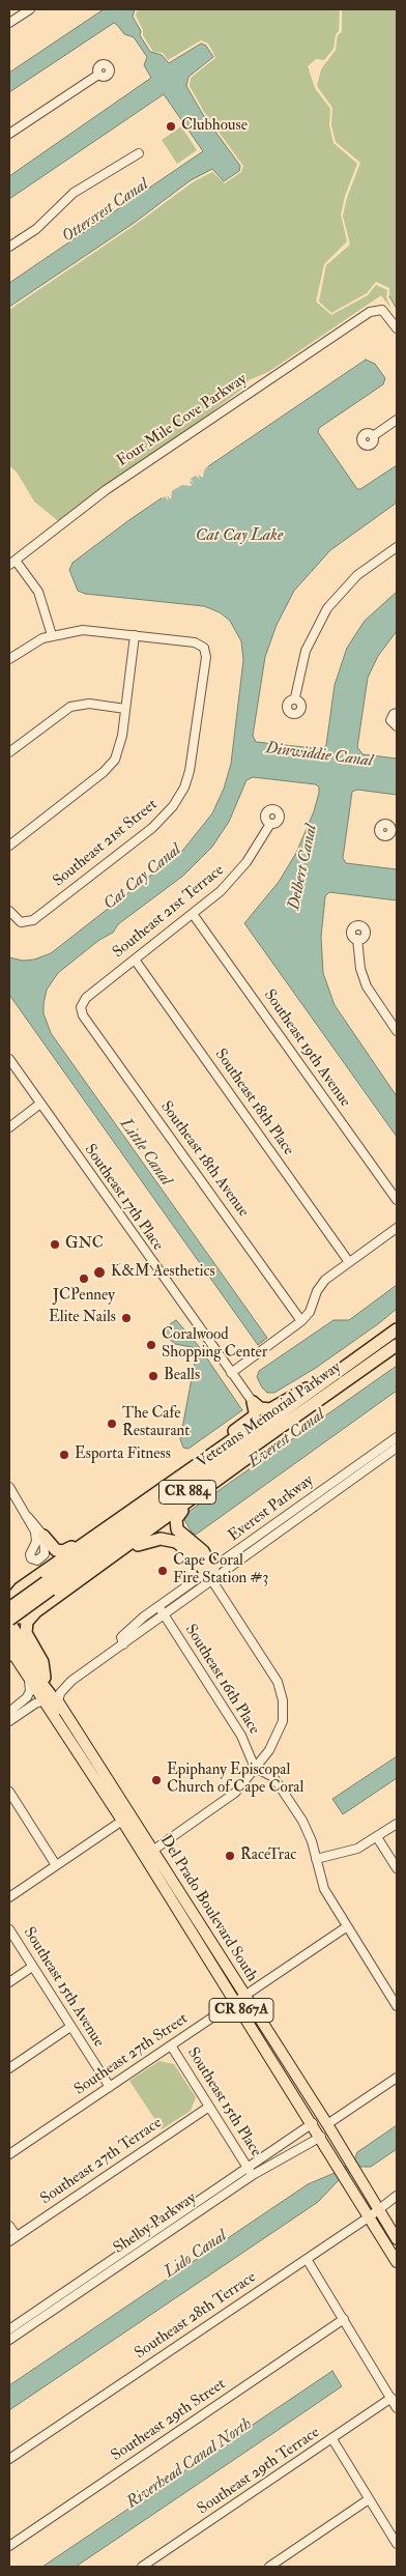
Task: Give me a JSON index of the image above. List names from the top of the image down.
{
  "streets": {
    "highway": ["Veterans Memorial Parkway", "CR 884"],
    "main road": ["Del Prado Boulevard South", "CR 867A"],
    "street": [
      "Four Mile Cove Parkway",
      "Southeast 21st Street",
      "Southeast 21st Terrace",
      "Southeast 19th Avenue",
      "Southeast 18th Place",
      "Southeast 18th Avenue",
      "Southeast 17th Place",
      "Everest Parkway",
      "Southeast 16th Place",
      "Southeast 15th Avenue",
      "Southeast 27th Street",
      "Southeast 15th Place",
      "Southeast 27th Terrace",
      "Shelby Parkway",
      "Southeast 28th Terrace",
      "Southeast 29th Street",
      "Southeast 29th Terrace"
    ]
  },
  "crossings": [
    ["Southeast 21st Terrace", "Southeast 19th Avenue"],
    ["Southeast 21st Terrace", "Southeast 18th Place"],
    ["Southeast 21st Terrace", "Southeast 18th Avenue"],
    ["Veterans Memorial Parkway", "Del Prado Boulevard South"],
    ["Everest Parkway", "Southeast 16th Place"],
    ["Everest Parkway", "Del Prado Boulevard South"],
    ["Del Prado Boulevard South", "Southeast 27th Street"],
    ["Del Prado Boulevard South", "Shelby Parkway"],
    ["Del Prado Boulevard South", "Southeast 28th Terrace"],
    ["Southeast 15th Avenue", "Southeast 27th Street"],
    ["Southeast 27th Street", "Southeast 15th Place"],
    ["Southeast 15th Place", "Southeast 27th Terrace"],
    ["Southeast 15th Place", "Shelby Parkway"]
  ],
  "water": [
    "Ottersrest Canal",
    "Cat Cay Lake",
    "Dinwiddie Canal",
    "Delbert Canal",
    "Cat Cay Canal",
    "Little Canal",
    "Everest Canal",
    "Lido Canal",
    "Riverhead Canal North"
  ],
  "places": [
    "Clubhouse",
    "GNC",
    "K&M Aesthetics",
    "JCPenney",
    "Elite Nails",
    "Coralwood Shopping Center",
    "Bealls",
    "The Cafe Restaurant",
    "Esporta Fitness",
    "Cape Coral Fire Station #3",
    "Epiphany Episcopal Church of Cape Coral",
    "RaceTrac"
  ]
}
